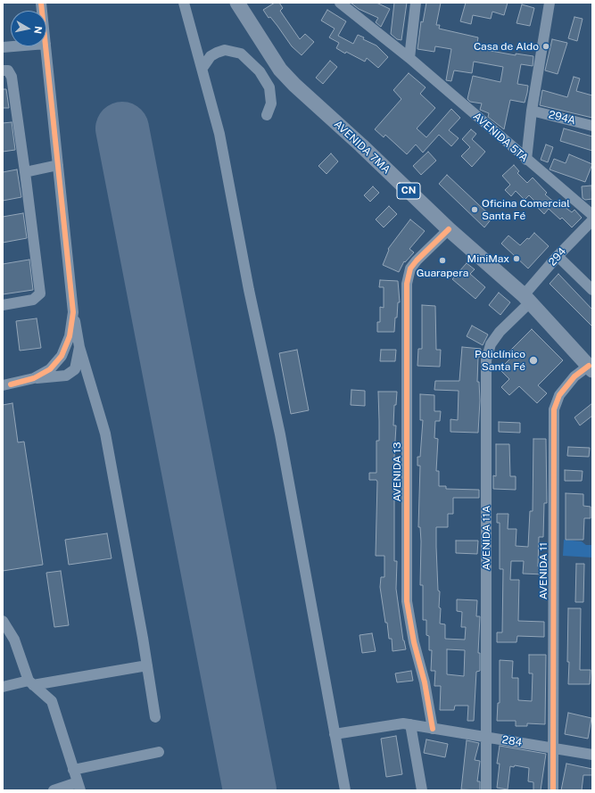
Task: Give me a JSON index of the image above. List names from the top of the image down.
{
  "streets": {
    "highway": ["AVENIDA 7MA", "CN"],
    "street": [
      "294A",
      "AVENIDA 5TA",
      "294",
      "AVENIDA 13",
      "AVENIDA 11A",
      "AVENIDA 11",
      "284"
    ]
  },
  "crossings": [
    ["AVENIDA 7MA", "294"],
    ["AVENIDA 7MA", "AVENIDA 13"],
    ["AVENIDA 7MA", "AVENIDA 11A"],
    ["AVENIDA 7MA", "AVENIDA 11"],
    ["294", "AVENIDA 11A"],
    ["AVENIDA 13", "284"],
    ["AVENIDA 11A", "284"],
    ["AVENIDA 11", "284"]
  ],
  "places": [
    "Casa de Aldo",
    "Oficina Comercial Santa Fé",
    "MiniMax",
    "Guarapera",
    "Policlínico Santa Fé"
  ],
  "north": "right"
}
